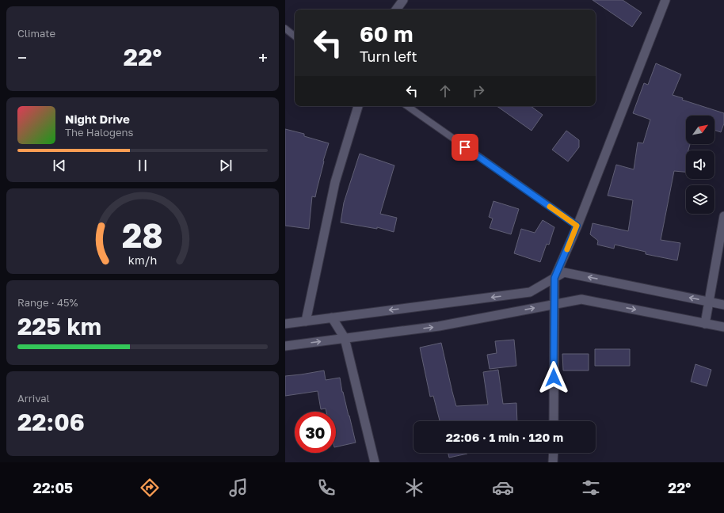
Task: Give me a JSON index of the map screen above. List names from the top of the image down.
{
  "north": "top right",
  "page": {
    "tile": [
      "Climate",
      ["Range · 45%", "225 km"],
      ["Arrival", "22:06"]
    ],
    "turn": ["60 m", "Turn left"],
    "heat": ["−", "22°", "+"],
    "song": ["Night Drive", "The Halogens"],
    "limit": "30",
    "trip": "22:06 · 1 min · 120 m",
    "tabs": ["22:05", "22°"],
    "gauge": ["28", "km/h"]
  }
}
